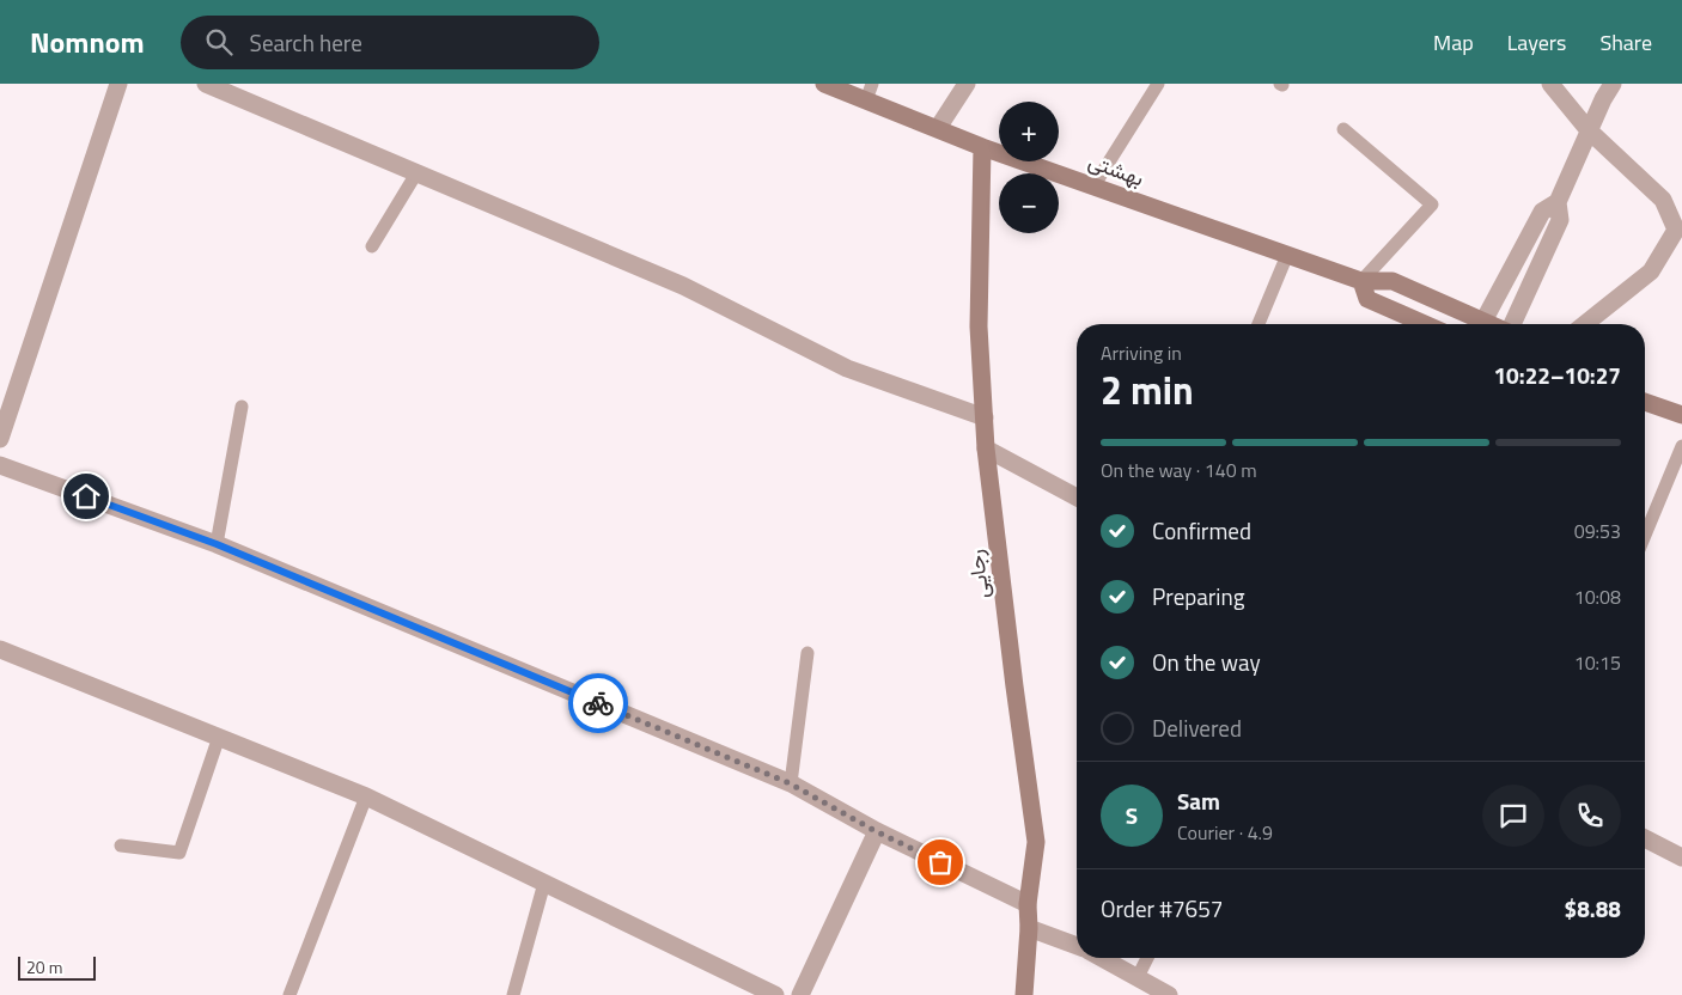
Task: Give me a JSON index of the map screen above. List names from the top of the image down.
{
  "streets": {
    "street": ["بهشتی", "رجایی"]
  },
  "crossings": [
    ["بهشتی", "رجایی"]
  ],
  "scale_bar": "20 m",
  "page": {
    "header": "Nomnom",
    "search": "Search here",
    "nav": ["Map", "Layers", "Share"],
    "map_buttons": ["+", "−"],
    "heading": ["2 min", "Arriving in", "10:22–10:27"],
    "panel": [
      "Sam",
      "Courier · 4.9",
      "Order #7657",
      "$8.88"
    ],
    "bar": "On the way · 140 m",
    "list": [
      ["Confirmed", "09:53"],
      ["Preparing", "10:08"],
      ["On the way", "10:15"],
      "Delivered"
    ],
    "round": "S",
    "scale": "20 m"
  }
}
